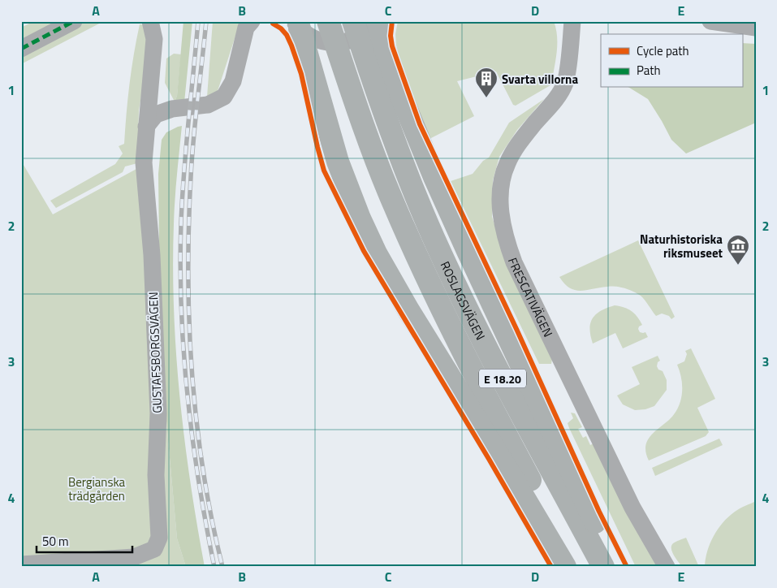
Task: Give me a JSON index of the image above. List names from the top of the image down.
{
  "streets": {
    "main road": ["ROSLAGSVÄGEN", "E 18.20"],
    "street": ["FRESCATIVÄGEN", "GUSTAFSBORGSVÄGEN"]
  },
  "parks": ["Bergianska trädgården"],
  "places": {
    "building": ["Svarta villorna"],
    "museum": ["Naturhistoriska riksmuseet"]
  },
  "legend": ["Cycle path", "Path"],
  "scale_bar": "50 m",
  "grid": {
    "columns": [
      "A",
      "B",
      "C",
      "D",
      "E"
    ],
    "rows": [
      "1",
      "2",
      "3",
      "4"
    ]
  }
}
